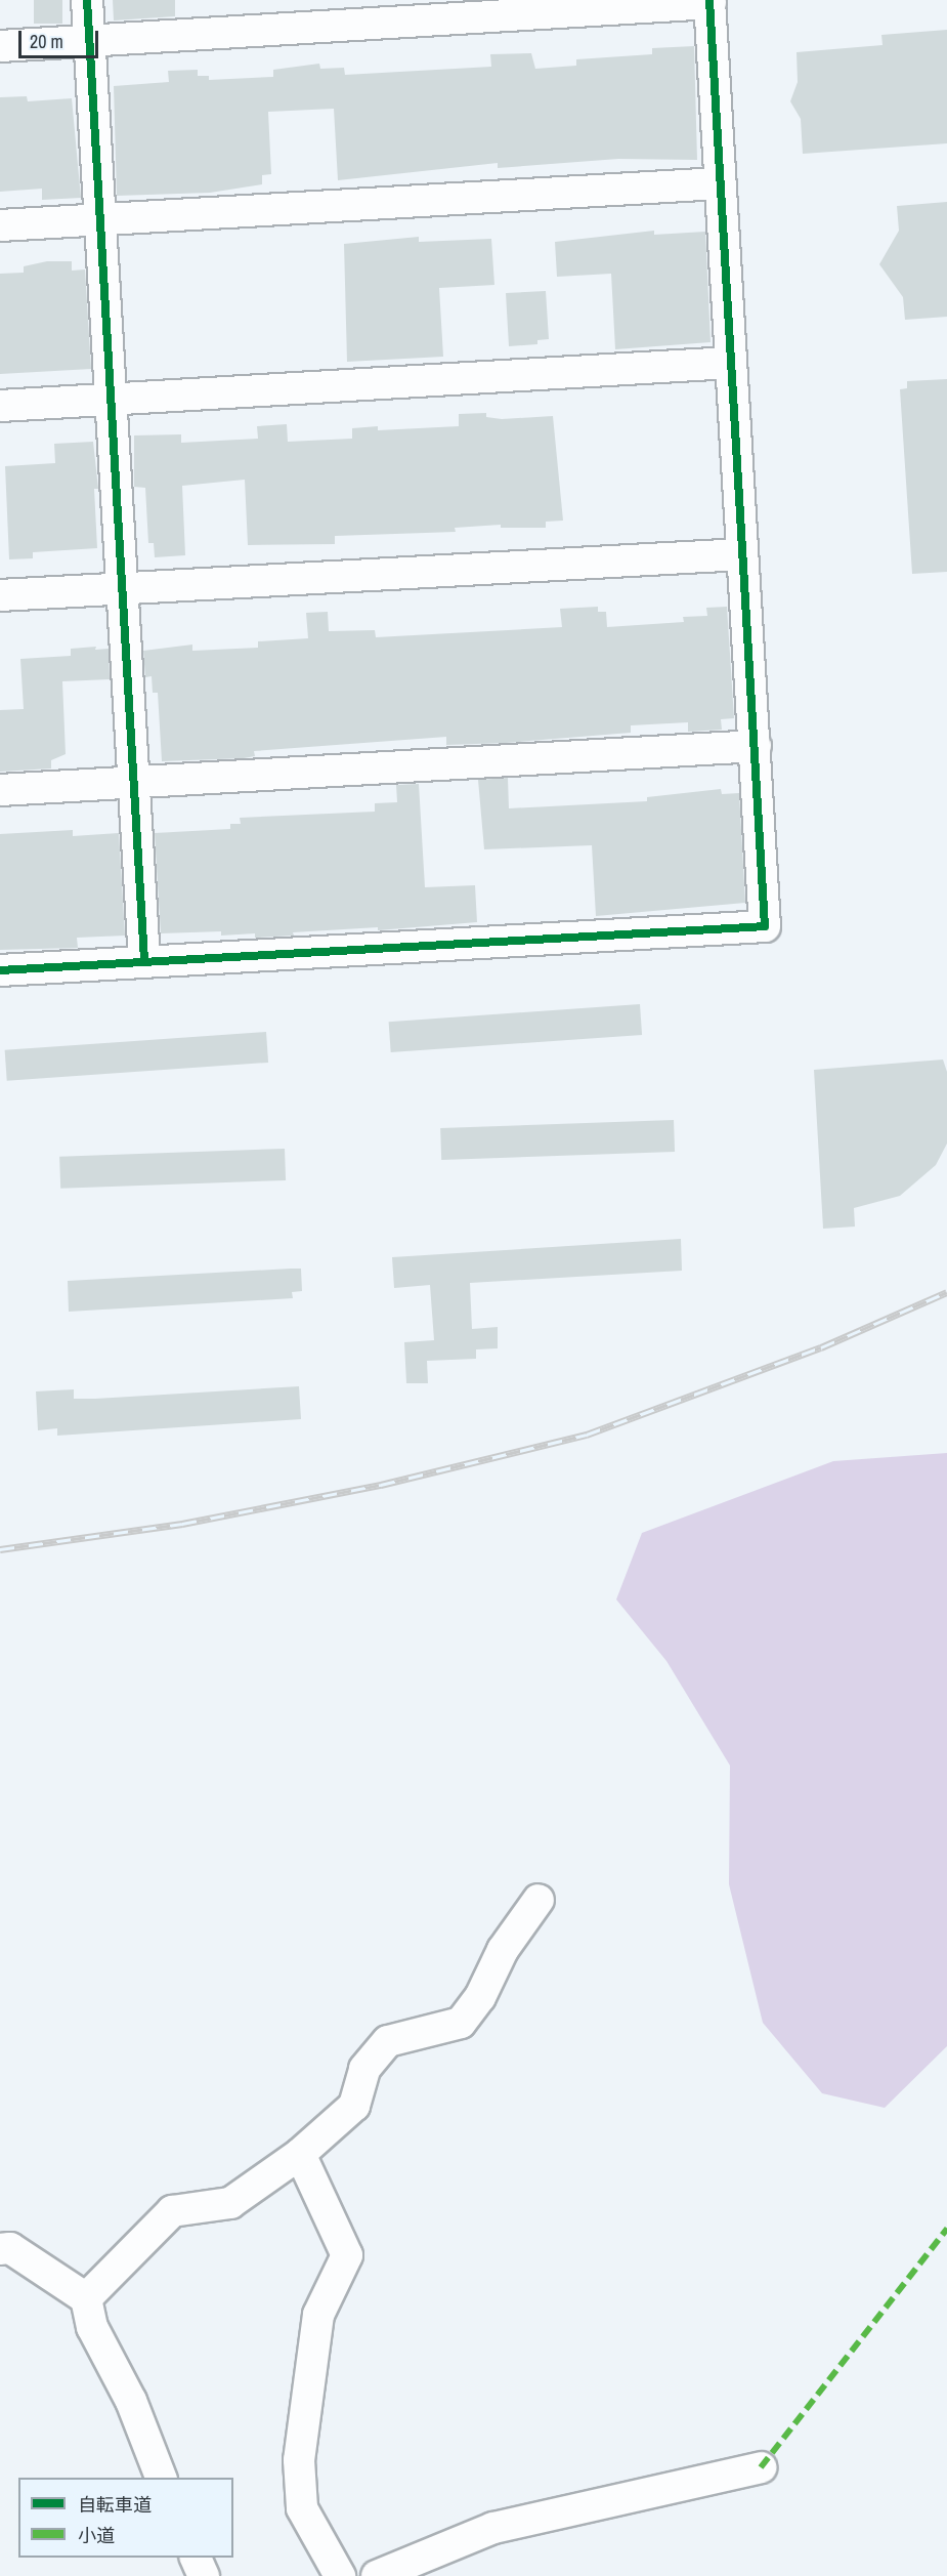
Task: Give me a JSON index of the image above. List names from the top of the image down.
{
  "legend": ["自転車道", "小道"],
  "scale_bar": "20 m"
}
